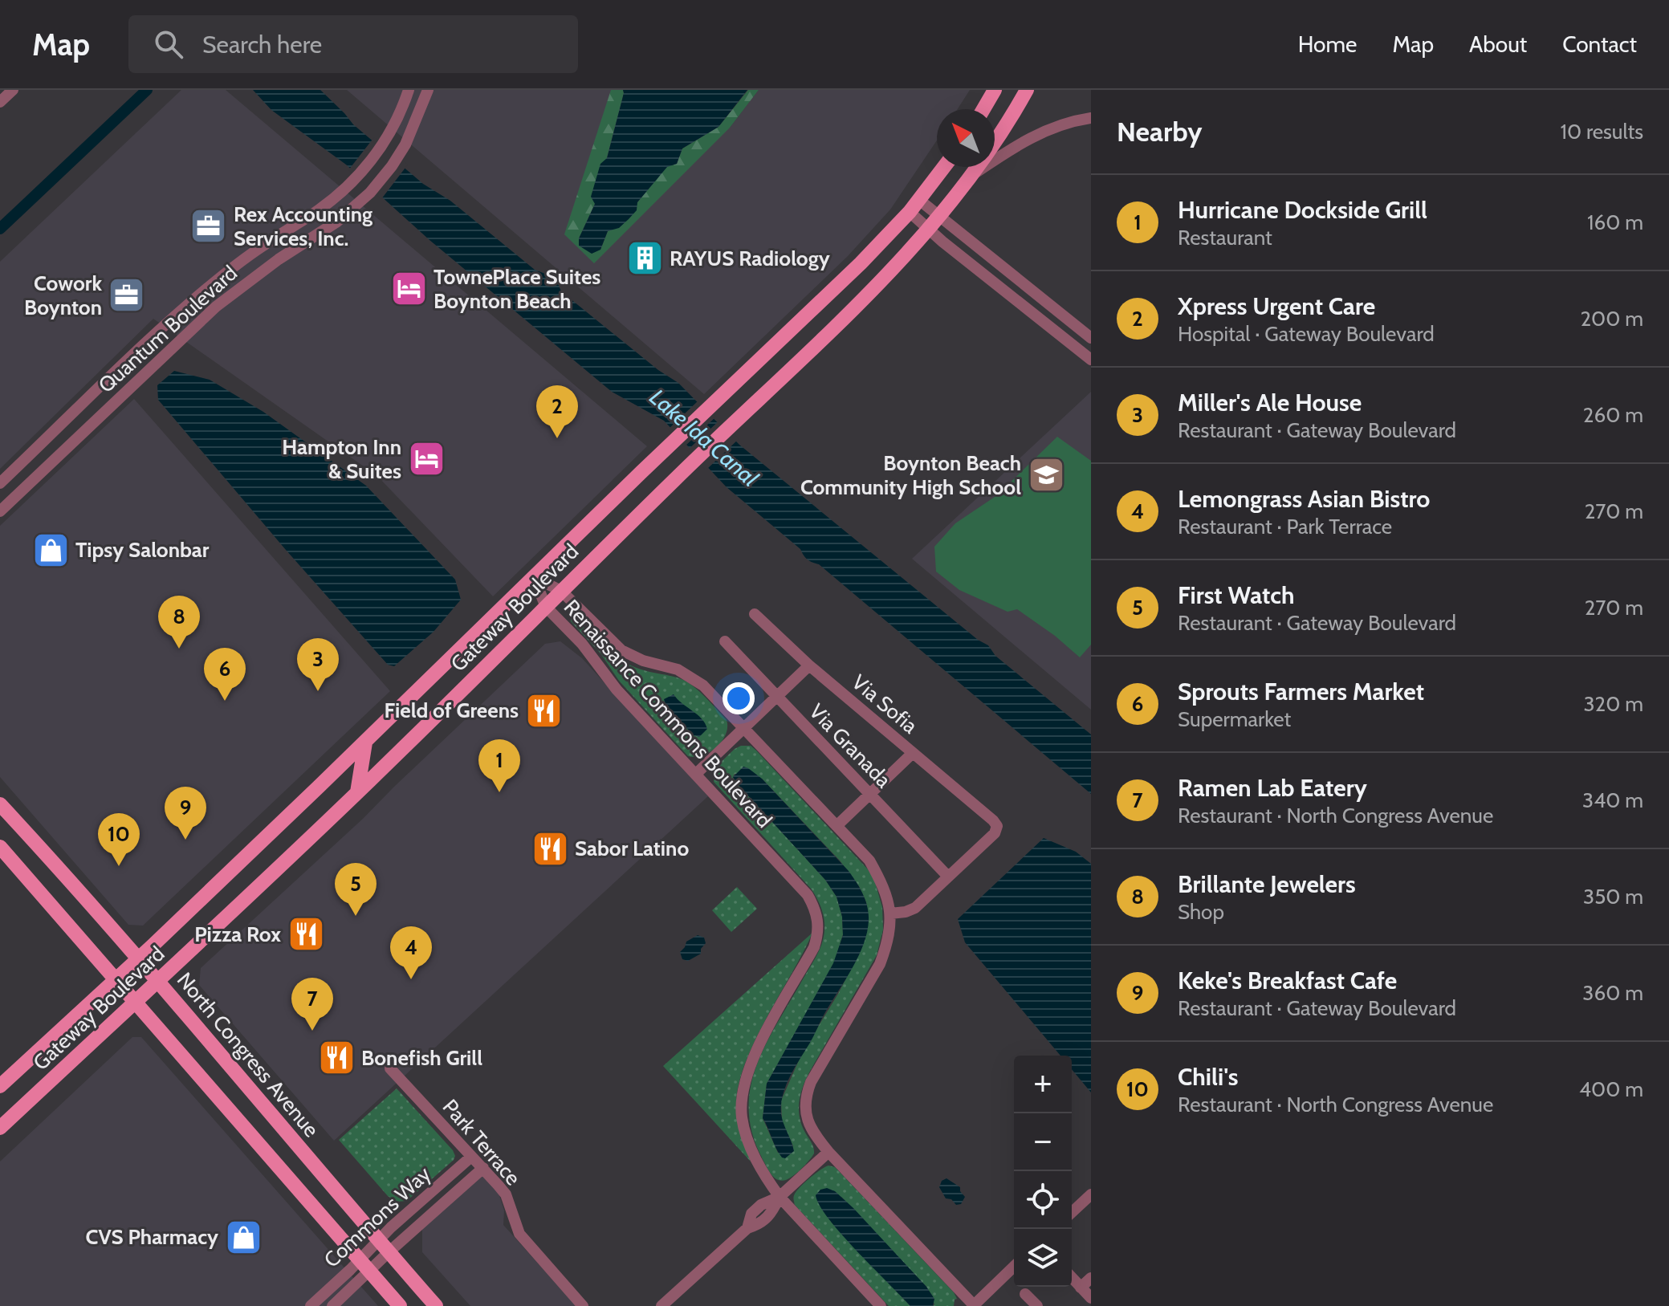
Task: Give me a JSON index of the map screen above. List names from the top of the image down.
{
  "streets": {
    "main road": ["Gateway Boulevard", "North Congress Avenue"],
    "street": [
      "Quantum Boulevard",
      "Via Sofia",
      "Renaissance Commons Boulevard",
      "Via Granada",
      "Park Terrace",
      "Commons Way"
    ]
  },
  "crossings": [
    ["Gateway Boulevard", "Renaissance Commons Boulevard"],
    ["Gateway Boulevard", "North Congress Avenue"],
    ["Via Sofia", "Via Granada"],
    ["North Congress Avenue", "Commons Way"],
    ["Park Terrace", "Commons Way"]
  ],
  "water": ["Lake Ida Canal"],
  "places": {
    "office": ["Rex Accounting Services, Inc.", "Cowork Boynton"],
    "building": ["RAYUS Radiology"],
    "hotel": ["TownePlace Suites Boynton Beach", "Hampton Inn & Suites"],
    "school or university": ["Boynton Beach Community High School"],
    "shop": ["Tipsy Salonbar", "CVS Pharmacy"],
    "restaurant": [
      "Field of Greens",
      "Sabor Latino",
      "Pizza Rox",
      "Bonefish Grill"
    ]
  },
  "north": "top left",
  "page": {
    "header": "Map",
    "search": "Search here",
    "nav": [
      "Home",
      "Map",
      "About",
      "Contact"
    ],
    "heading": ["Nearby", "10 results"],
    "list": [
      {
        "mark": "1",
        "name": "Hurricane Dockside Grill",
        "note": "Restaurant",
        "value": "160 m"
      },
      {
        "mark": "2",
        "name": "Xpress Urgent Care",
        "note": "Hospital · Gateway Boulevard",
        "value": "200 m"
      },
      {
        "mark": "3",
        "name": "Miller's Ale House",
        "note": "Restaurant · Gateway Boulevard",
        "value": "260 m"
      },
      {
        "mark": "4",
        "name": "Lemongrass Asian Bistro",
        "note": "Restaurant · Park Terrace",
        "value": "270 m"
      },
      {
        "mark": "5",
        "name": "First Watch",
        "note": "Restaurant · Gateway Boulevard",
        "value": "270 m"
      },
      {
        "mark": "6",
        "name": "Sprouts Farmers Market",
        "note": "Supermarket",
        "value": "320 m"
      },
      {
        "mark": "7",
        "name": "Ramen Lab Eatery",
        "note": "Restaurant · North Congress Avenue",
        "value": "340 m"
      },
      {
        "mark": "8",
        "name": "Brillante Jewelers",
        "note": "Shop",
        "value": "350 m"
      },
      {
        "mark": "9",
        "name": "Keke's Breakfast Cafe",
        "note": "Restaurant · Gateway Boulevard",
        "value": "360 m"
      },
      {
        "mark": "10",
        "name": "Chili's",
        "note": "Restaurant · North Congress Avenue",
        "value": "400 m"
      }
    ],
    "pins": [
      "2",
      "8",
      "3",
      "6",
      "1",
      "9",
      "10",
      "5",
      "4",
      "7"
    ],
    "map_buttons": ["+", "−"]
  }
}
